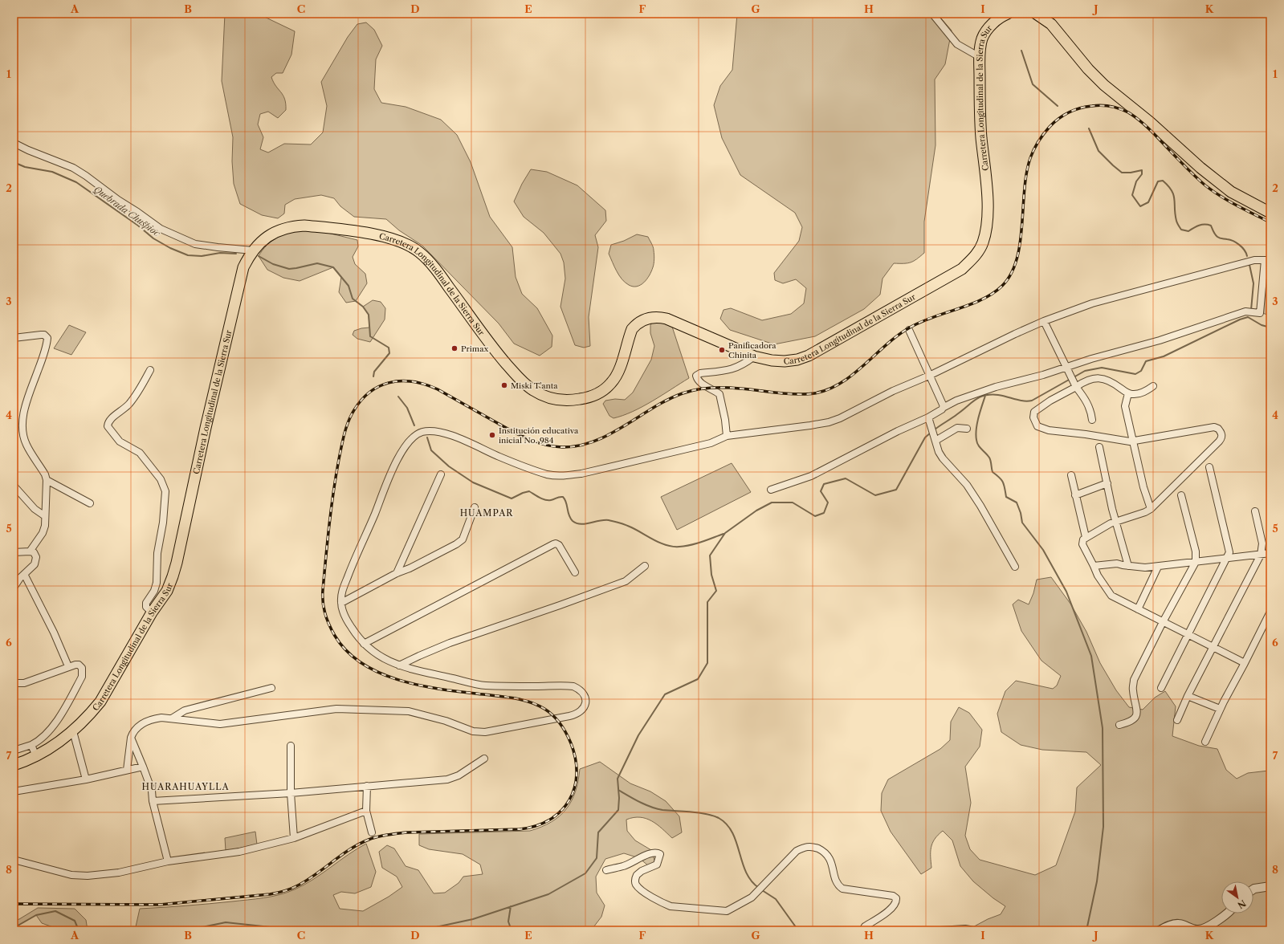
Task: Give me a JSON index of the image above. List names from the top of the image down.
{
  "streets": {
    "highway": ["Carretera Longitudinal de la Sierra Sur"]
  },
  "districts": ["HUAMPAR", "HUARAHUAYLLA"],
  "water": ["Quebrada Chuspioc"],
  "places": [
    "Primax",
    "Panificadora Chinita",
    "Miski T'anta",
    "Institución educativa inicial No. 984"
  ],
  "north": "bottom right",
  "grid": {
    "columns": [
      "A",
      "B",
      "C",
      "D",
      "E",
      "F",
      "G",
      "H",
      "I",
      "J",
      "K"
    ],
    "rows": [
      "1",
      "2",
      "3",
      "4",
      "5",
      "6",
      "7",
      "8"
    ]
  }
}
